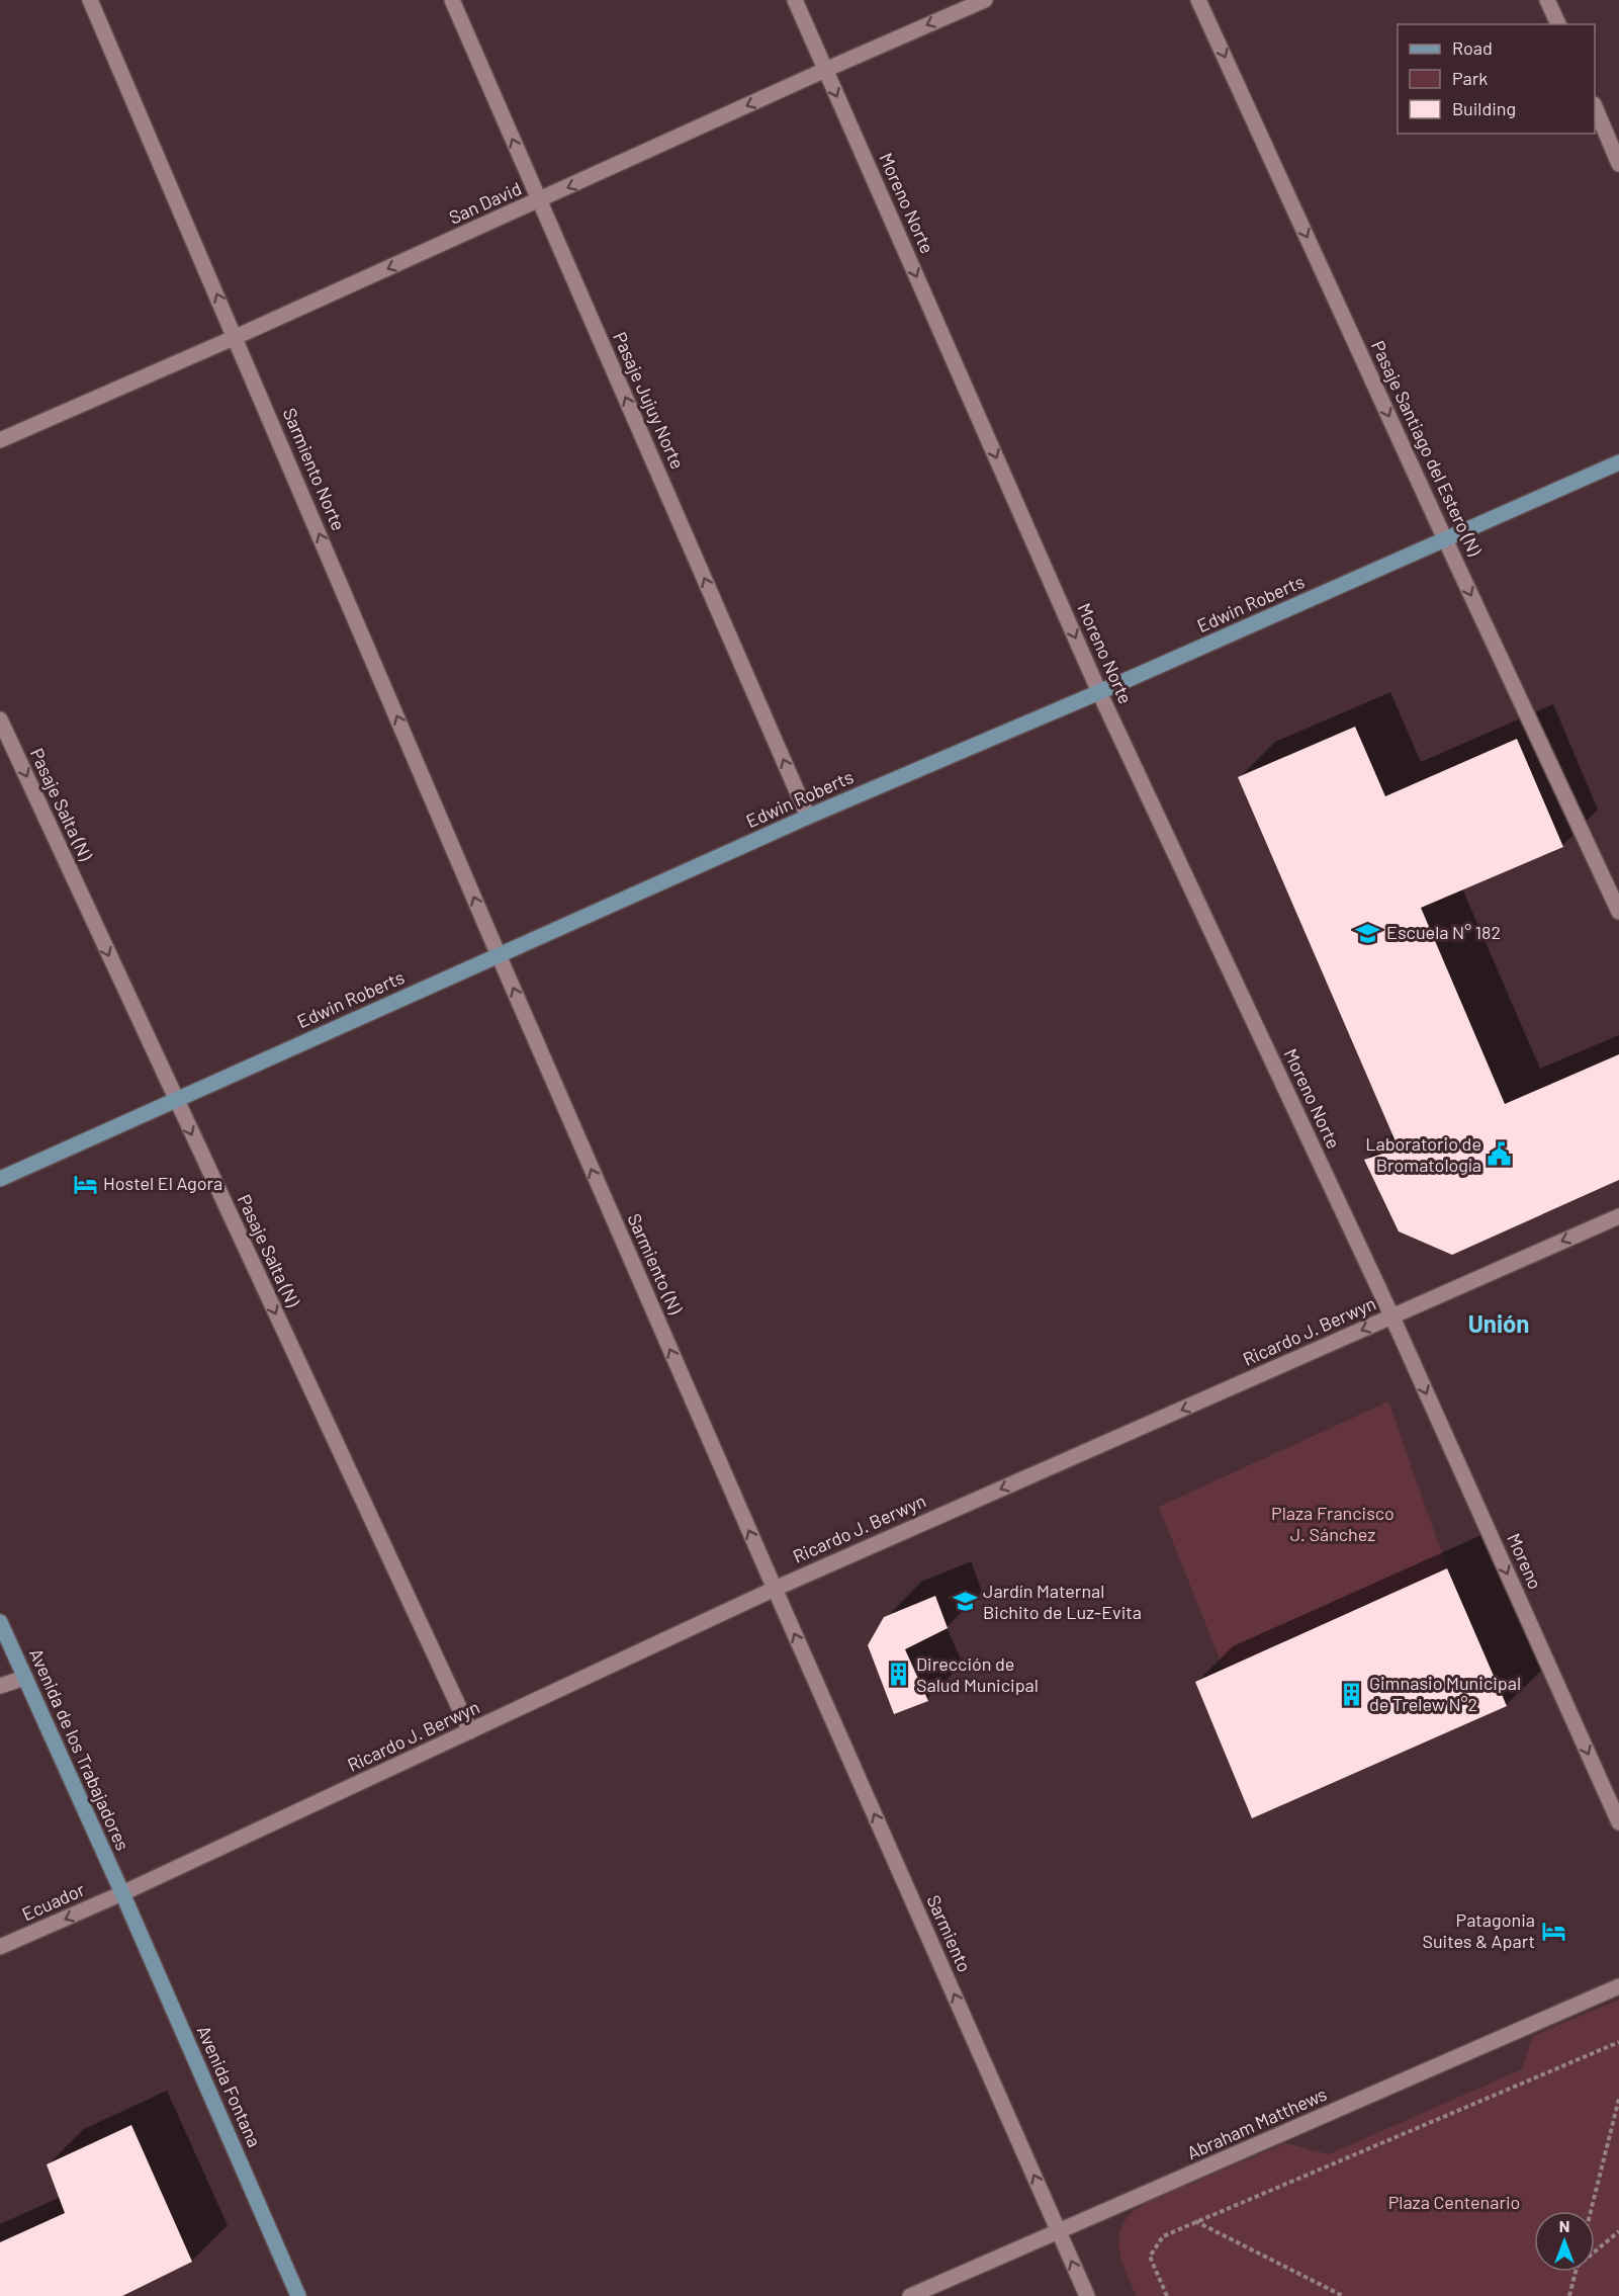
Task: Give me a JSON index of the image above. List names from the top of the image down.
{
  "streets": {
    "street": [
      "San David",
      "Moreno Norte",
      "Pasaje Jujuy Norte",
      "Pasaje Santiago del Estero (N)",
      "Sarmiento Norte",
      "Edwin Roberts",
      "Pasaje Salta (N)",
      "Sarmiento (N)",
      "Ricardo J. Berwyn",
      "Moreno",
      "Avenida de los Trabajadores",
      "Ecuador",
      "Sarmiento",
      "Avenida Fontana",
      "Abraham Matthews"
    ]
  },
  "crossings": [
    ["San David", "Moreno Norte"],
    ["San David", "Pasaje Jujuy Norte"],
    ["San David", "Sarmiento Norte"],
    ["Moreno Norte", "Edwin Roberts"],
    ["Moreno Norte", "Ricardo J. Berwyn"],
    ["Moreno Norte", "Moreno"],
    ["Pasaje Jujuy Norte", "Edwin Roberts"],
    ["Pasaje Santiago del Estero (N)", "Edwin Roberts"],
    ["Sarmiento Norte", "Edwin Roberts"],
    ["Sarmiento Norte", "Sarmiento (N)"],
    ["Edwin Roberts", "Pasaje Salta (N)"],
    ["Edwin Roberts", "Sarmiento (N)"],
    ["Pasaje Salta (N)", "Ricardo J. Berwyn"],
    ["Sarmiento (N)", "Ricardo J. Berwyn"],
    ["Sarmiento (N)", "Sarmiento"],
    ["Ricardo J. Berwyn", "Moreno"],
    ["Ricardo J. Berwyn", "Avenida de los Trabajadores"],
    ["Ricardo J. Berwyn", "Ecuador"],
    ["Ricardo J. Berwyn", "Sarmiento"],
    ["Ricardo J. Berwyn", "Avenida Fontana"],
    ["Avenida de los Trabajadores", "Ecuador"],
    ["Avenida de los Trabajadores", "Avenida Fontana"],
    ["Ecuador", "Avenida Fontana"],
    ["Sarmiento", "Abraham Matthews"]
  ],
  "one_way": [
    "San David",
    "Moreno Norte",
    "Pasaje Jujuy Norte",
    "Pasaje Santiago del Estero (N)",
    "Sarmiento Norte",
    "Pasaje Salta (N)",
    "Sarmiento (N)",
    "Ricardo J. Berwyn",
    "Moreno",
    "Ecuador",
    "Sarmiento"
  ],
  "districts": ["Unión"],
  "parks": ["Plaza Francisco J. Sánchez", "Plaza Centenario"],
  "places": {
    "school or university": ["Escuela N° 182", "Jardín Maternal Bichito de Luz-Evita"],
    "public building": ["Laboratorio de Bromatología"],
    "hotel": ["Hostel El Agora", "Patagonia Suites & Apart"],
    "building": ["Dirección de Salud Municipal", "Gimnasio Municipal de Trelew N°2"]
  },
  "legend": ["Road", "Park", "Building"],
  "north": "top"
}
